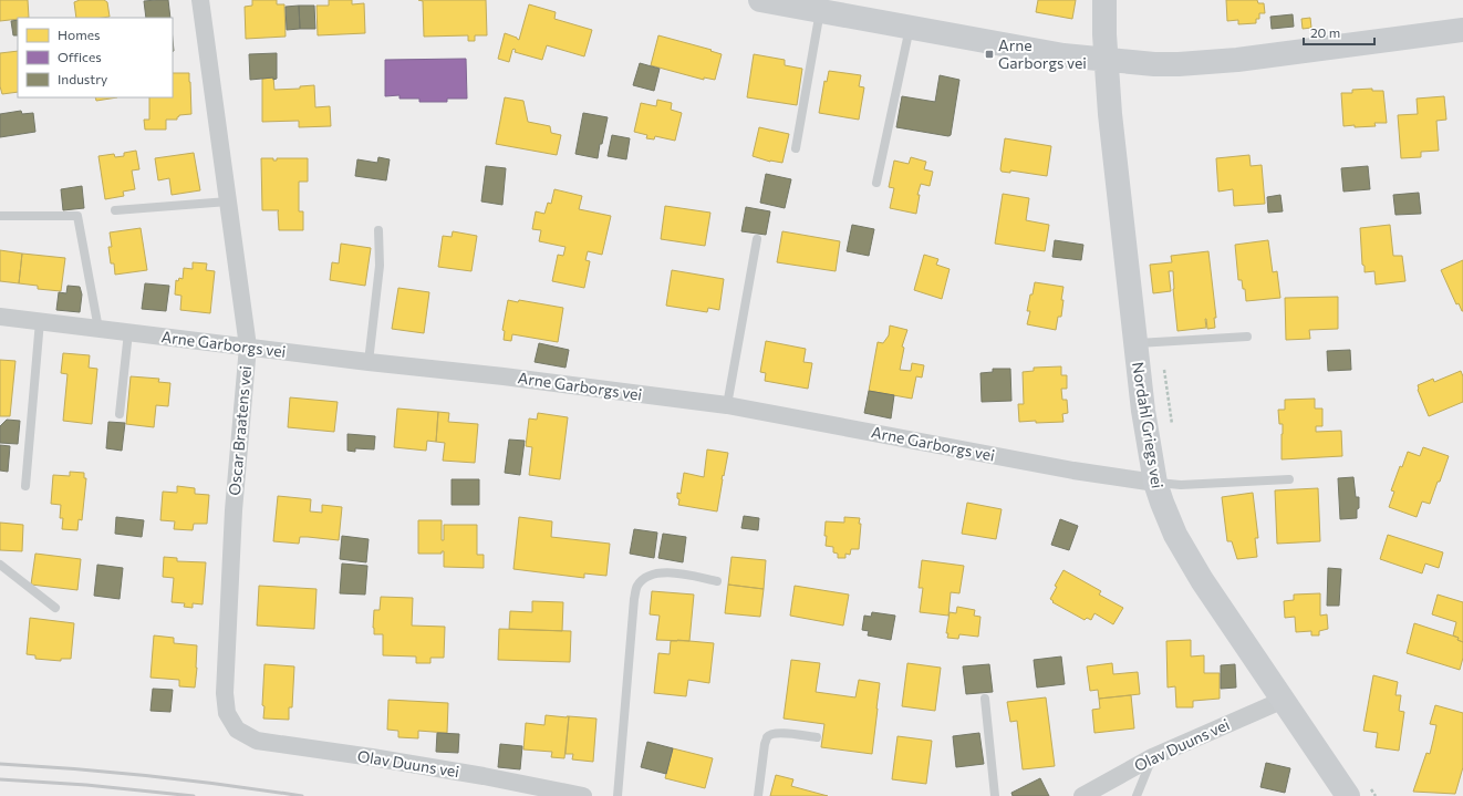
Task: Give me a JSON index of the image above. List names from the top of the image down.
{
  "streets": {
    "street": [
      "Arne Garborgs vei",
      "Nordahl Griegs vei",
      "Oscar Braatens vei",
      "Olav Duuns vei"
    ]
  },
  "crossings": [
    ["Arne Garborgs vei", "Nordahl Griegs vei"],
    ["Arne Garborgs vei", "Oscar Braatens vei"],
    ["Nordahl Griegs vei", "Olav Duuns vei"],
    ["Oscar Braatens vei", "Olav Duuns vei"]
  ],
  "places": {
    "transit": ["Arne Garborgs vei"]
  },
  "legend": ["Homes", "Offices", "Industry"],
  "scale_bar": "20 m"
}
